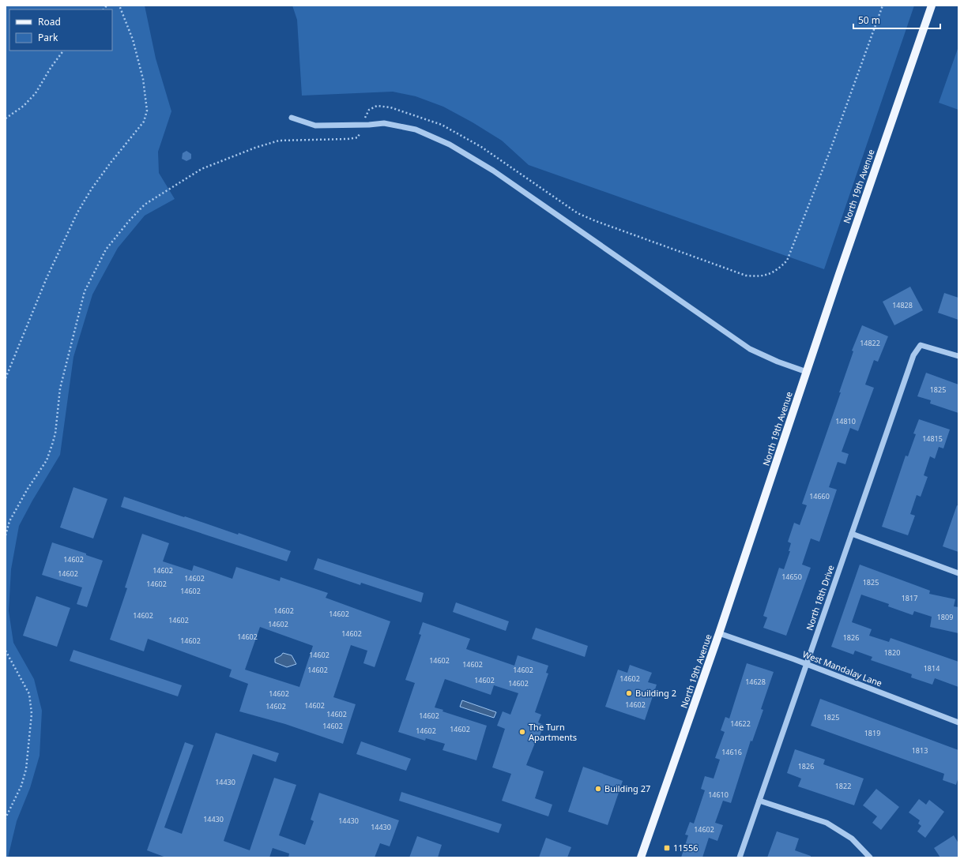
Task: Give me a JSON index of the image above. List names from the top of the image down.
{
  "streets": {
    "main road": ["North 19th Avenue"],
    "street": ["North 18th Drive", "West Mandalay Lane"]
  },
  "crossings": [
    ["North 19th Avenue", "West Mandalay Lane"],
    ["North 18th Drive", "West Mandalay Lane"]
  ],
  "places": {
    "other": ["Building 2", "The Turn Apartments", "Building 27"],
    "transit": ["11556"]
  },
  "house_numbers": [
    "14828",
    "14822",
    "1825",
    "14810",
    "14815",
    "14660",
    "14602",
    "14602",
    "14602",
    "14650",
    "14602",
    "1825",
    "14602",
    "14602",
    "1817",
    "14602",
    "14602",
    "14602",
    "1809",
    "14602",
    "14602",
    "14602",
    "14602",
    "1826",
    "14602",
    "1820",
    "14602",
    "14602",
    "14602",
    "1814",
    "14602",
    "14602",
    "14602",
    "14602",
    "14628",
    "14602",
    "14602",
    "14602",
    "14602",
    "14602",
    "14602",
    "14602",
    "1825",
    "14622",
    "14602",
    "14602",
    "14602",
    "1819",
    "1813",
    "14616",
    "1826",
    "14430",
    "1822",
    "14610",
    "14430",
    "14430",
    "14430",
    "14602"
  ],
  "legend": ["Road", "Park"],
  "scale_bar": "50 m"
}
